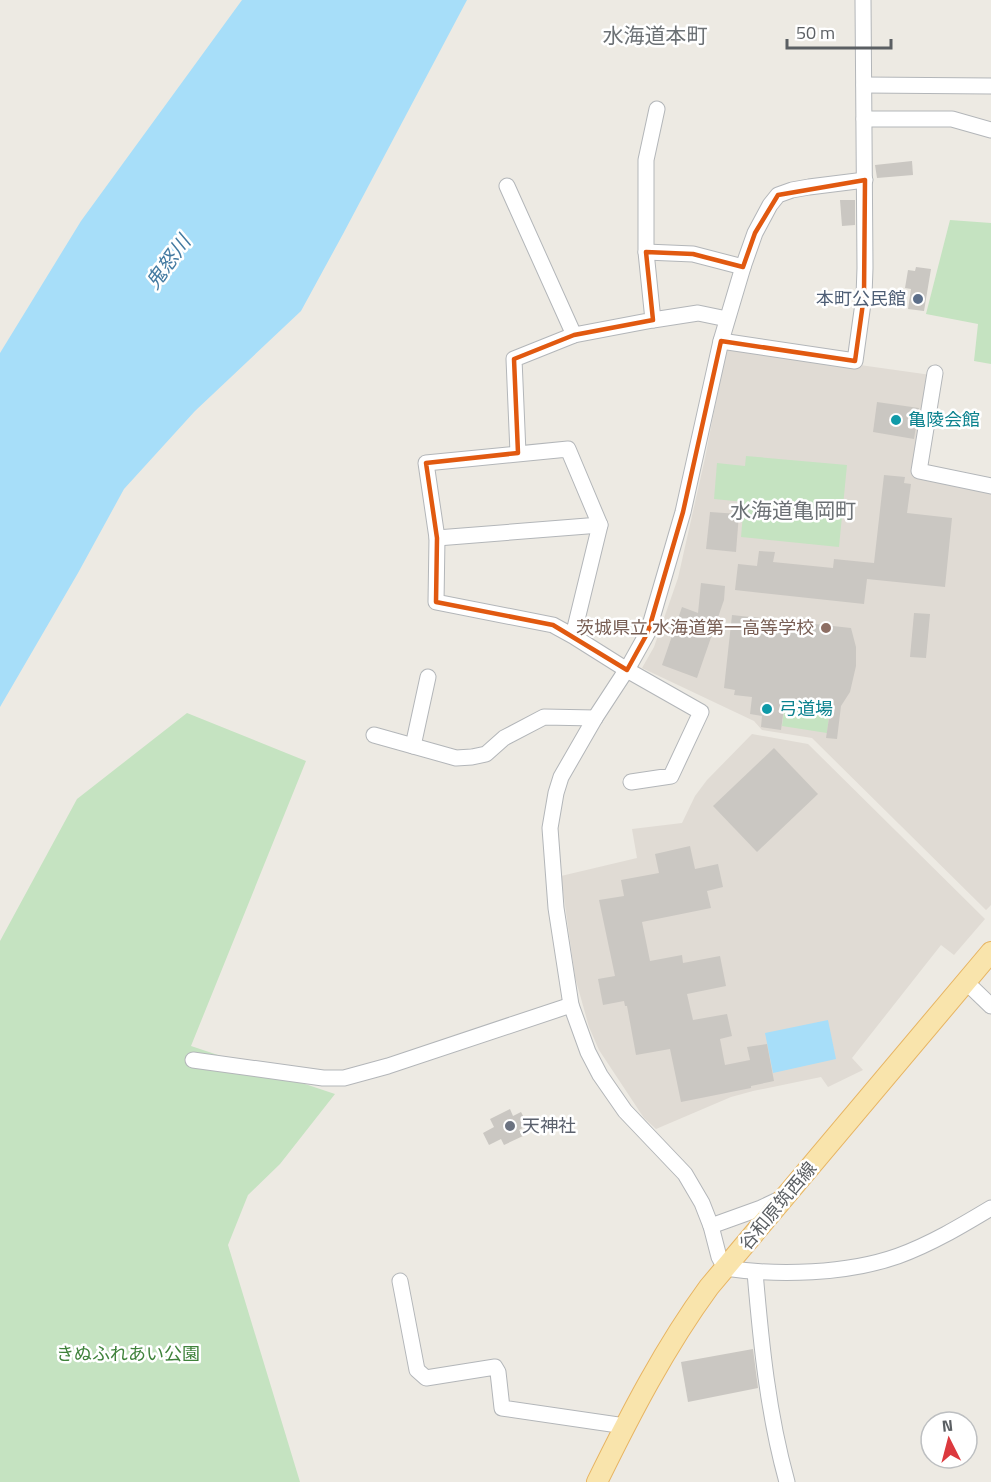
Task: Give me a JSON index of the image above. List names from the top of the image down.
{
  "streets": {
    "main road": ["谷和原筑西線"]
  },
  "districts": ["水海道本町", "水海道亀岡町"],
  "water": ["鬼怒川"],
  "parks": ["きぬふれあい公園"],
  "places": [
    "本町公民館",
    "亀陵会館",
    "茨城県立 水海道第一高等学校",
    "弓道場",
    "天神社"
  ],
  "scale_bar": "50 m",
  "north": "top"
}
